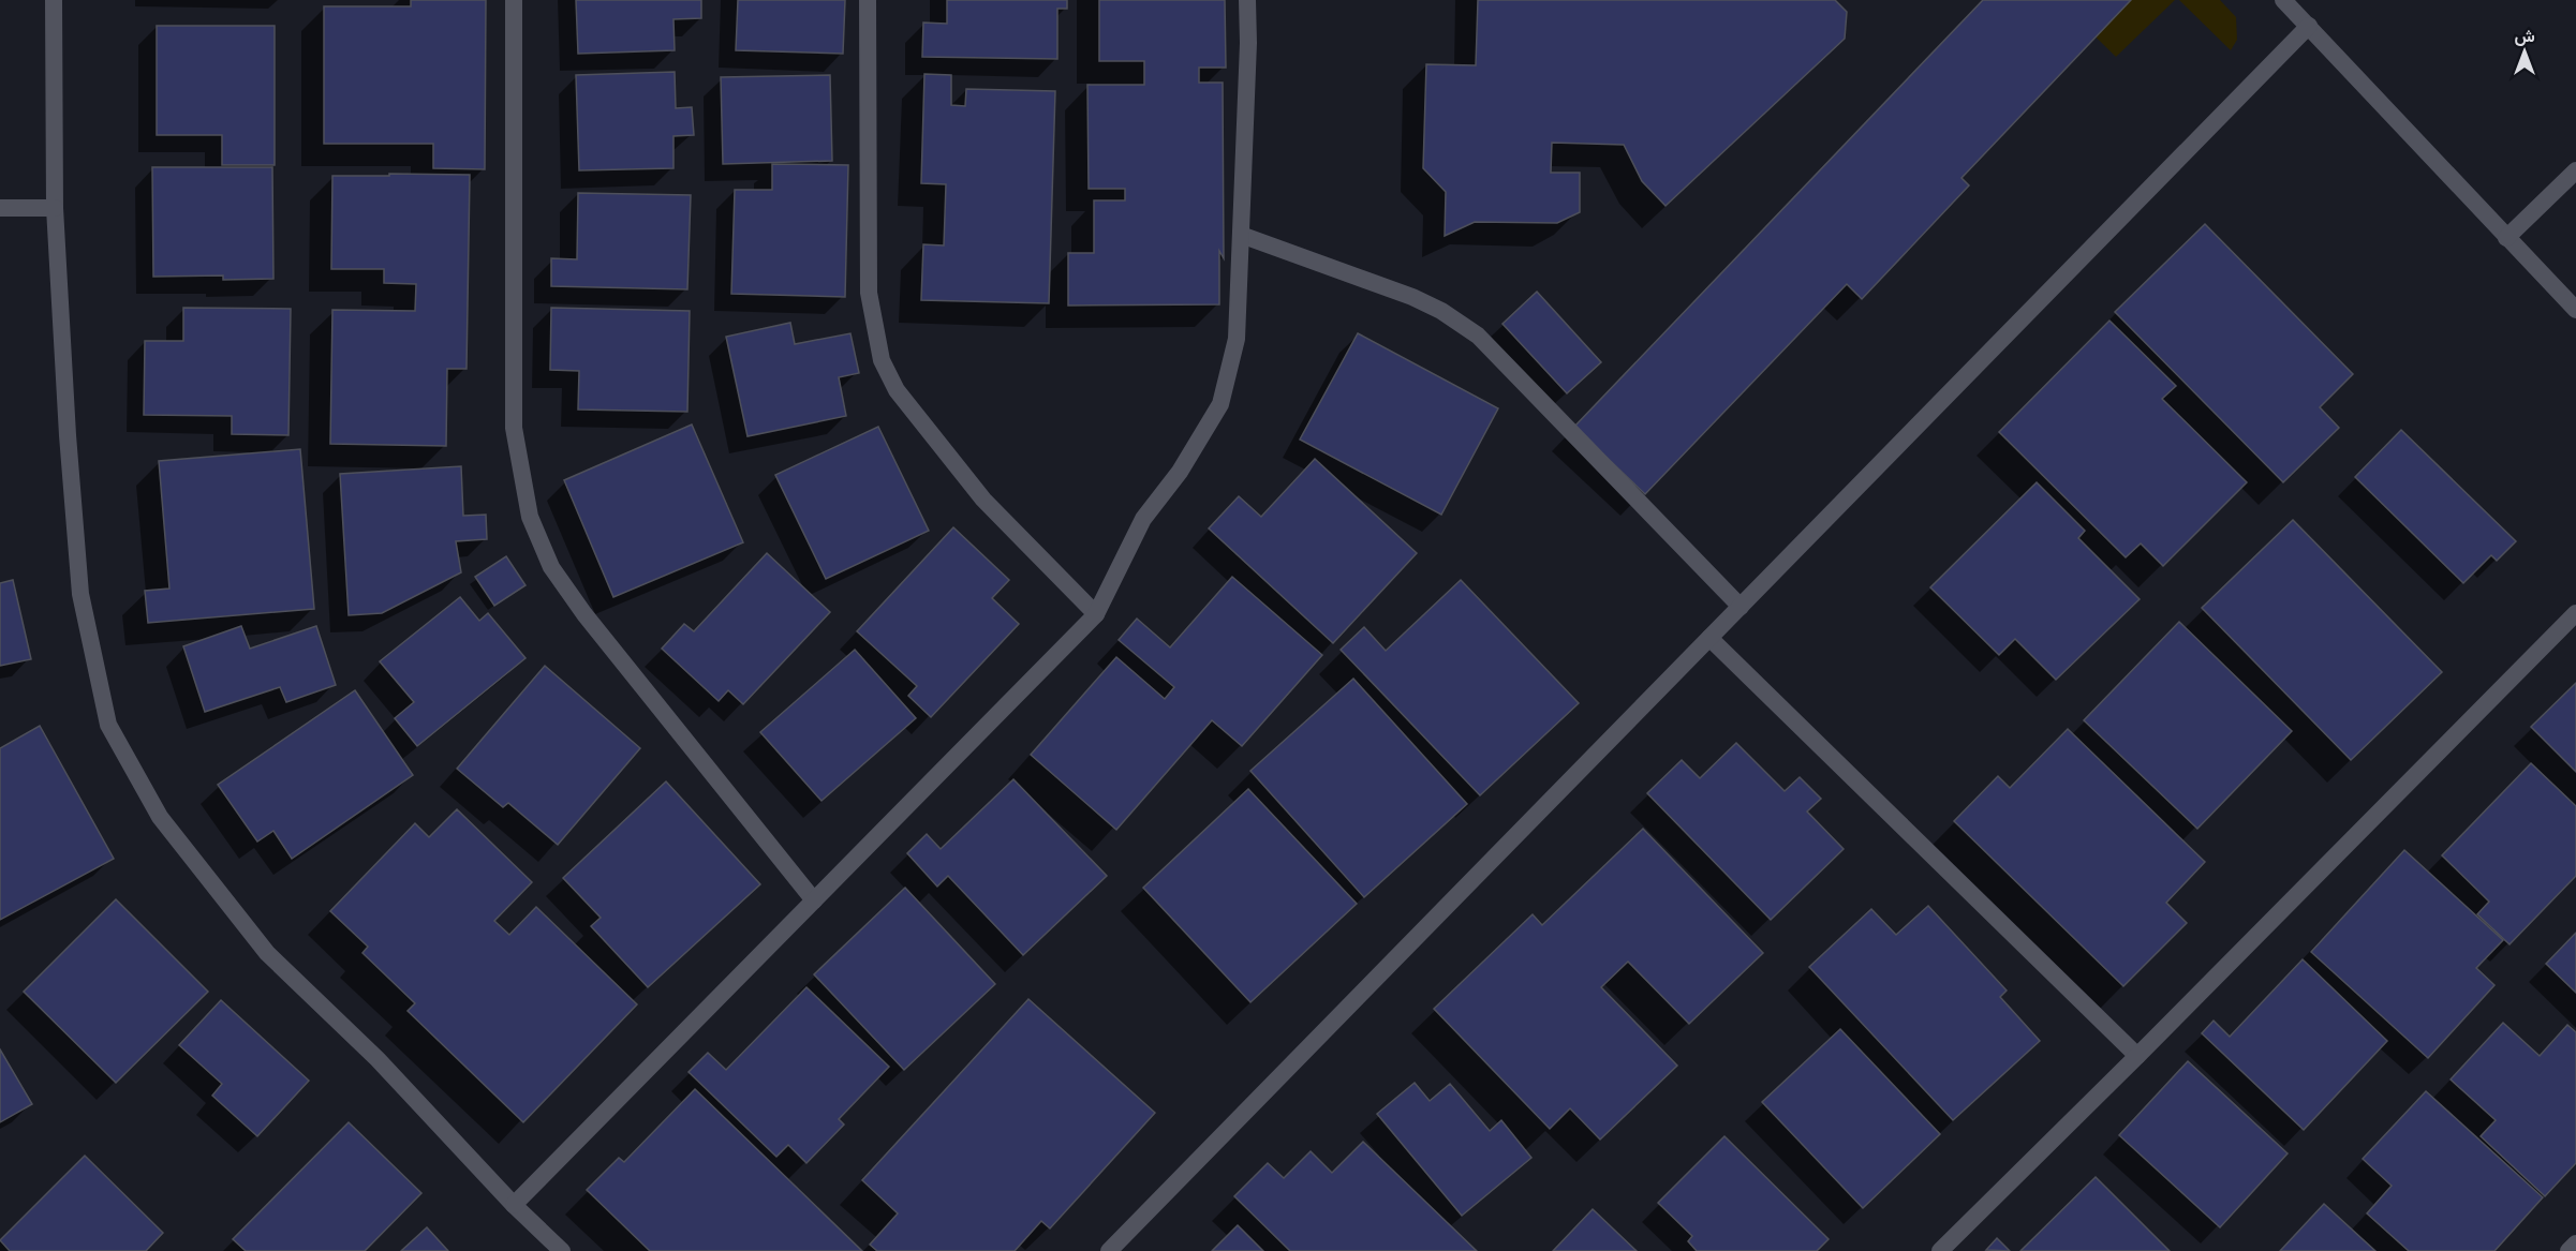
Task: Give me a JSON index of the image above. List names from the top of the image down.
{
  "north": "top"
}
